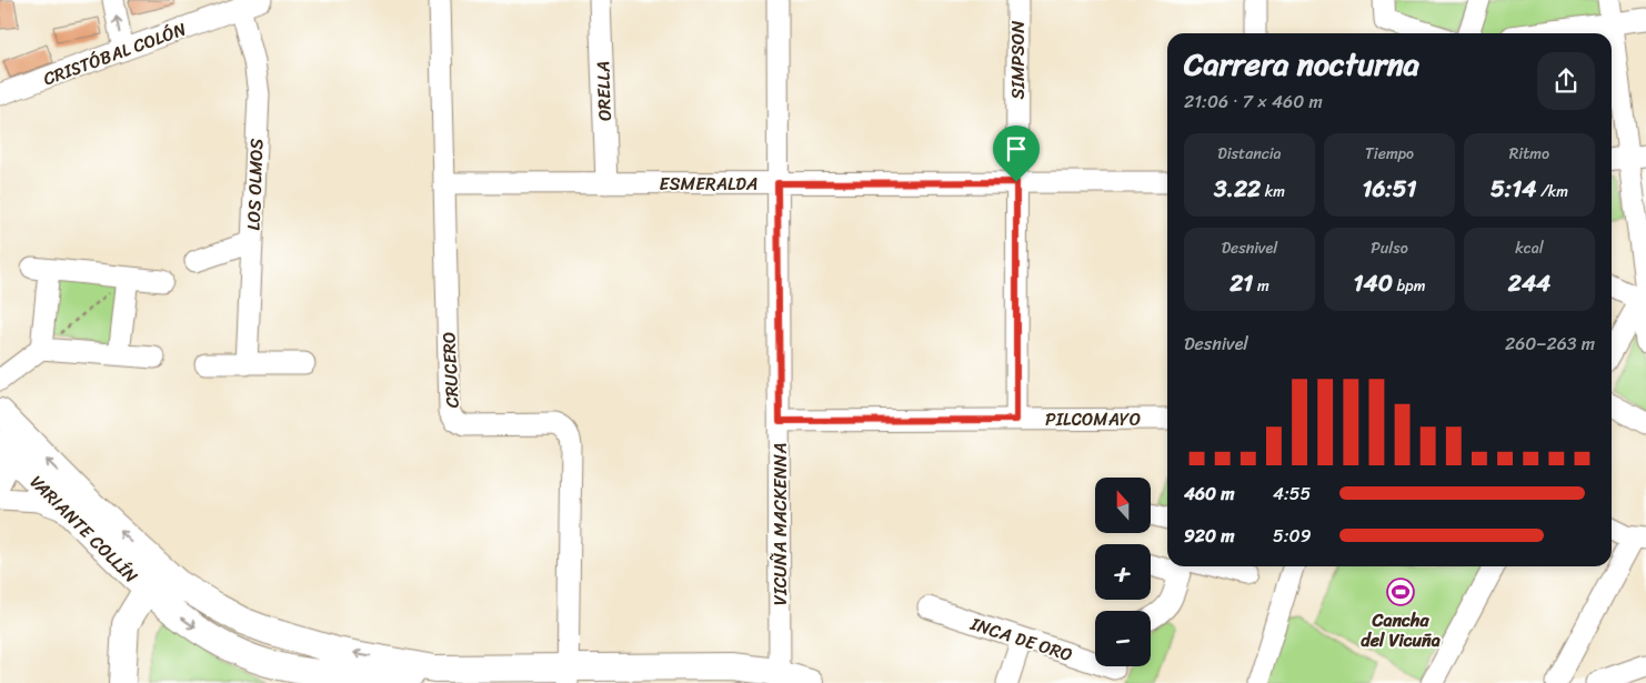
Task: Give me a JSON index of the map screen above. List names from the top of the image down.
{
  "streets": {
    "main road": ["VARIANTE COLLÍN"],
    "street": [
      "CRISTÓBAL COLÓN",
      "SIMPSON",
      "ORELLA",
      "ESMERALDA",
      "LOS OLMOS",
      "CRUCERO",
      "PILCOMAYO",
      "VICUÑA MACKENNA",
      "INCA DE ORO"
    ]
  },
  "crossings": [
    ["CRISTÓBAL COLÓN", "LOS OLMOS"],
    ["SIMPSON", "ESMERALDA"],
    ["SIMPSON", "PILCOMAYO"],
    ["ORELLA", "ESMERALDA"],
    ["ESMERALDA", "CRUCERO"],
    ["ESMERALDA", "VICUÑA MACKENNA"],
    ["PILCOMAYO", "VICUÑA MACKENNA"]
  ],
  "places": {
    "sports": ["Cancha del Vicuña"]
  },
  "north": "top",
  "page": {
    "heading": ["Carrera nocturna", "21:06 · 7 × 460 m"],
    "stats": [
      ["Distancia", "3.22 km"],
      ["Tiempo", "16:51"],
      ["Ritmo", "5:14 /km"],
      ["Desnivel", "21 m"],
      ["Pulso", "140 bpm"],
      ["kcal", "244"]
    ],
    "chart": ["Desnivel", "260–263 m"],
    "list": [
      {
        "name": "460 m",
        "note": "4:55"
      },
      {
        "name": "920 m",
        "note": "5:09"
      }
    ],
    "map_buttons": ["+", "−"]
  }
}
